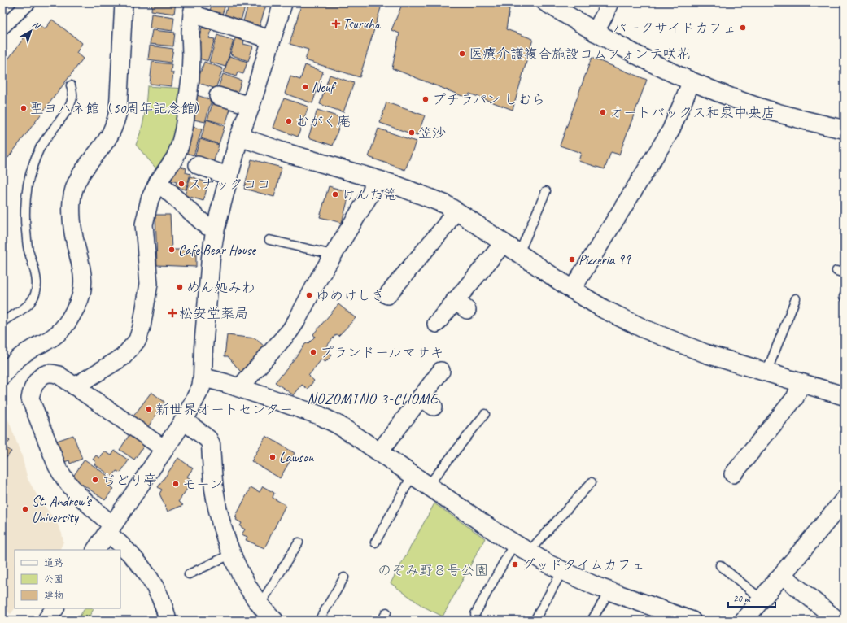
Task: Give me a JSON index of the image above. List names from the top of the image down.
{
  "districts": ["NOZOMINO 3-CHOME"],
  "parks": ["のぞみ野８号公園"],
  "places": {
    "health": ["Tsuruha", "松安堂薬局"],
    "other": [
      "パークサイドカフェ",
      "医療介護複合施設コムフォンテ咲花",
      "Neuf",
      "プチラパン しむら",
      "聖ヨハネ館（50周年記念館）",
      "オートバックス和泉中央店",
      "むがく庵",
      "笠沙",
      "スナックココ",
      "けんた篭",
      "Cafe Bear House",
      "Pizzeria 99",
      "めん処みわ",
      "ゆめけしき",
      "プランドールマサキ",
      "新世界オートセンター",
      "Lawson",
      "ぢどり亭",
      "モーン",
      "St. Andrew's University",
      "グッドタイムカフェ"
    ]
  },
  "legend": ["道路", "公園", "建物"],
  "scale_bar": "20 m",
  "north": "top right"
}
